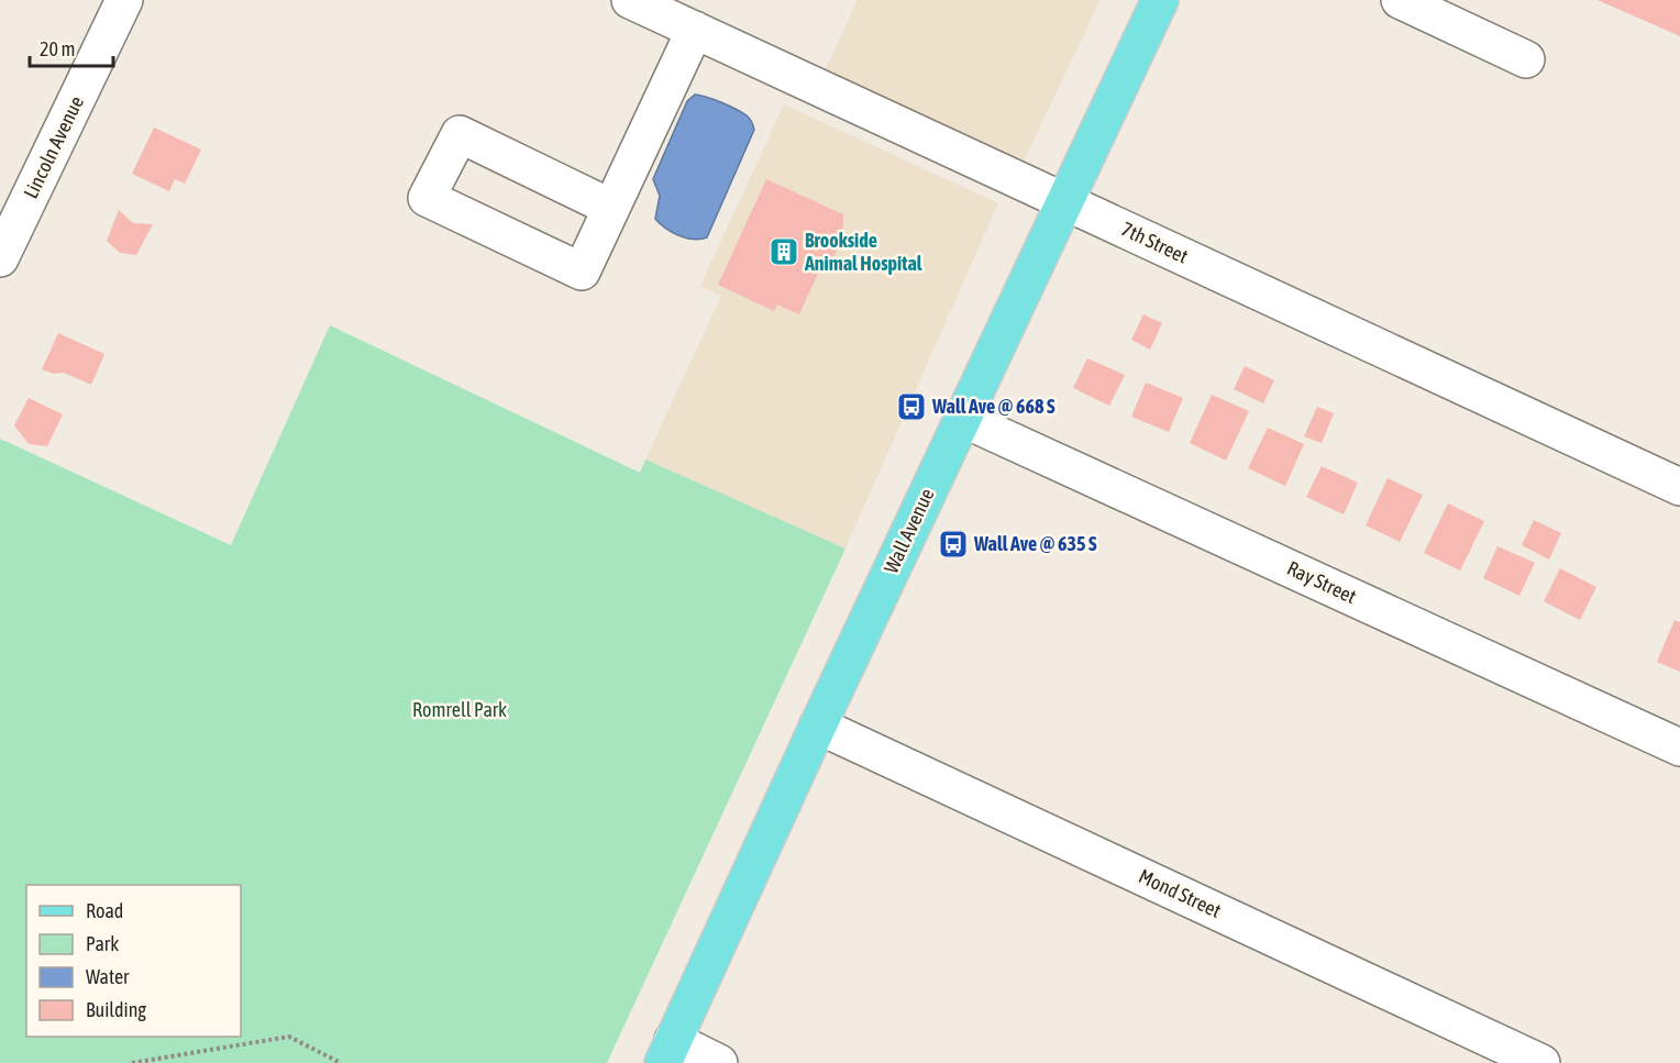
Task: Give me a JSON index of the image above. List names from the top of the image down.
{
  "streets": {
    "main road": ["Wall Avenue"],
    "street": [
      "Lincoln Avenue",
      "7th Street",
      "Ray Street",
      "Mond Street"
    ]
  },
  "crossings": [
    ["7th Street", "Wall Avenue"],
    ["Wall Avenue", "Ray Street"],
    ["Wall Avenue", "Mond Street"]
  ],
  "parks": ["Romrell Park"],
  "places": {
    "building": ["Brookside Animal Hospital"],
    "bus stop": ["Wall Ave @ 668 S", "Wall Ave @ 635 S"]
  },
  "legend": [
    "Road",
    "Park",
    "Water",
    "Building"
  ],
  "scale_bar": "20 m"
}
